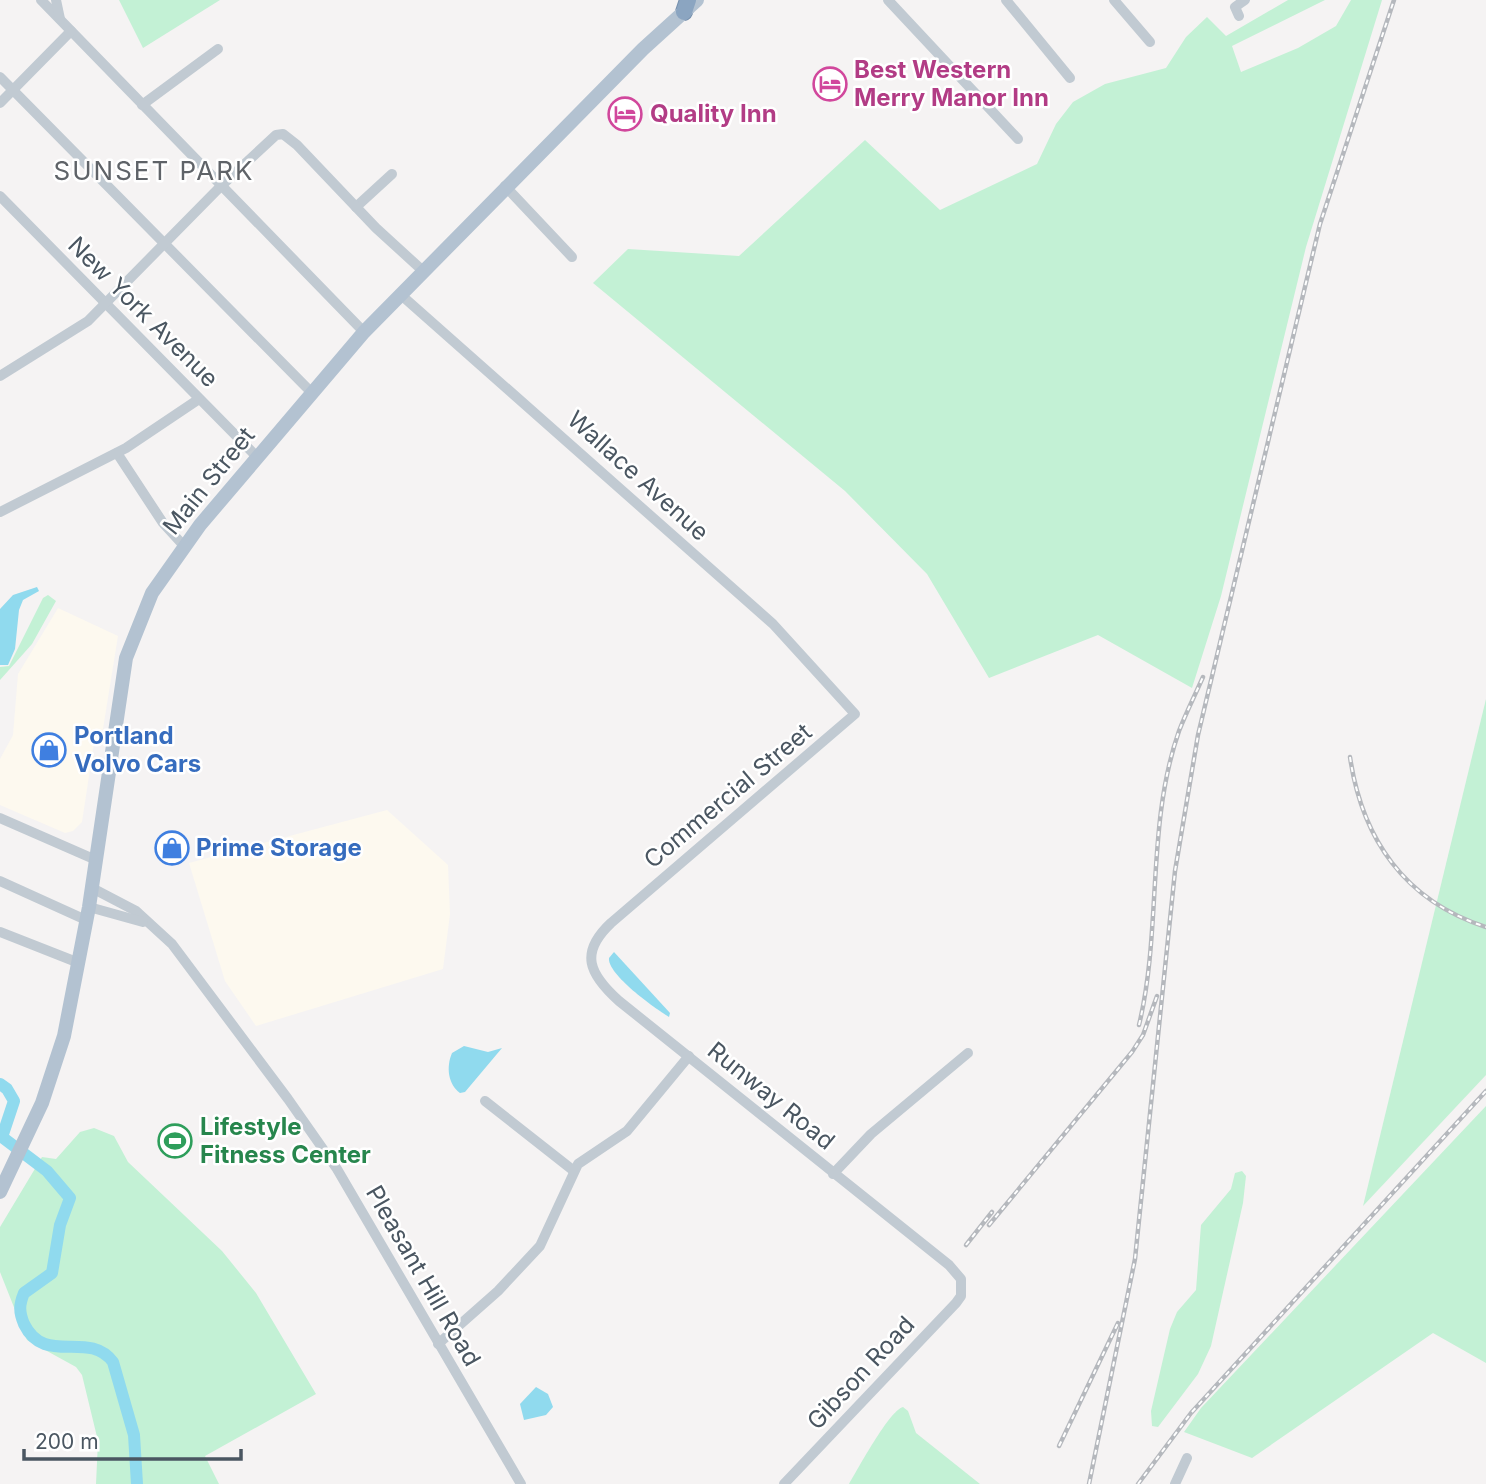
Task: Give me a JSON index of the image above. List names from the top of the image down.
{
  "streets": {
    "main road": ["Main Street"],
    "street": [
      "New York Avenue",
      "Wallace Avenue",
      "Commercial Street",
      "Runway Road",
      "Pleasant Hill Road",
      "Gibson Road"
    ]
  },
  "crossings": [
    ["New York Avenue", "Main Street"],
    ["Wallace Avenue", "Main Street"],
    ["Wallace Avenue", "Commercial Street"],
    ["Main Street", "Pleasant Hill Road"],
    ["Commercial Street", "Runway Road"],
    ["Runway Road", "Gibson Road"]
  ],
  "districts": ["SUNSET PARK"],
  "places": {
    "hotel": ["Best Western Merry Manor Inn", "Quality Inn"],
    "shop": ["Portland Volvo Cars", "Prime Storage"],
    "sports": ["Lifestyle Fitness Center"]
  },
  "scale_bar": "200 m"
}
